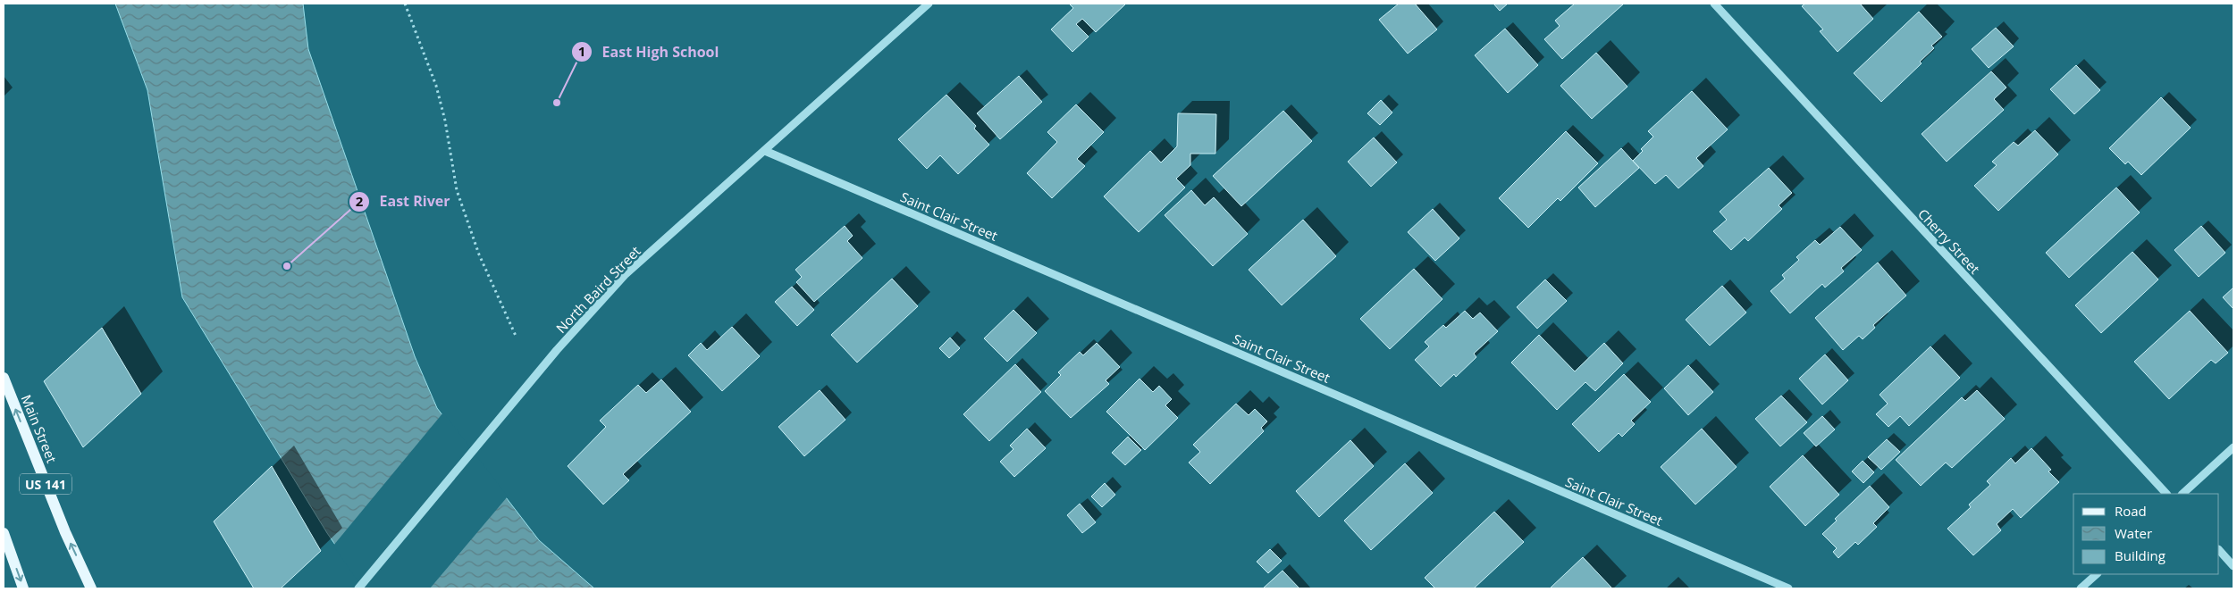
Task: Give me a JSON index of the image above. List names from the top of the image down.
{
  "streets": {
    "main road": ["Main Street", "US 141"],
    "street": ["Saint Clair Street", "Cherry Street", "North Baird Street"]
  },
  "crossings": [
    ["Saint Clair Street", "North Baird Street"]
  ],
  "one_way": ["Main Street"],
  "places": ["East High School", "East River"],
  "legend": ["Road", "Water", "Building"]
}
